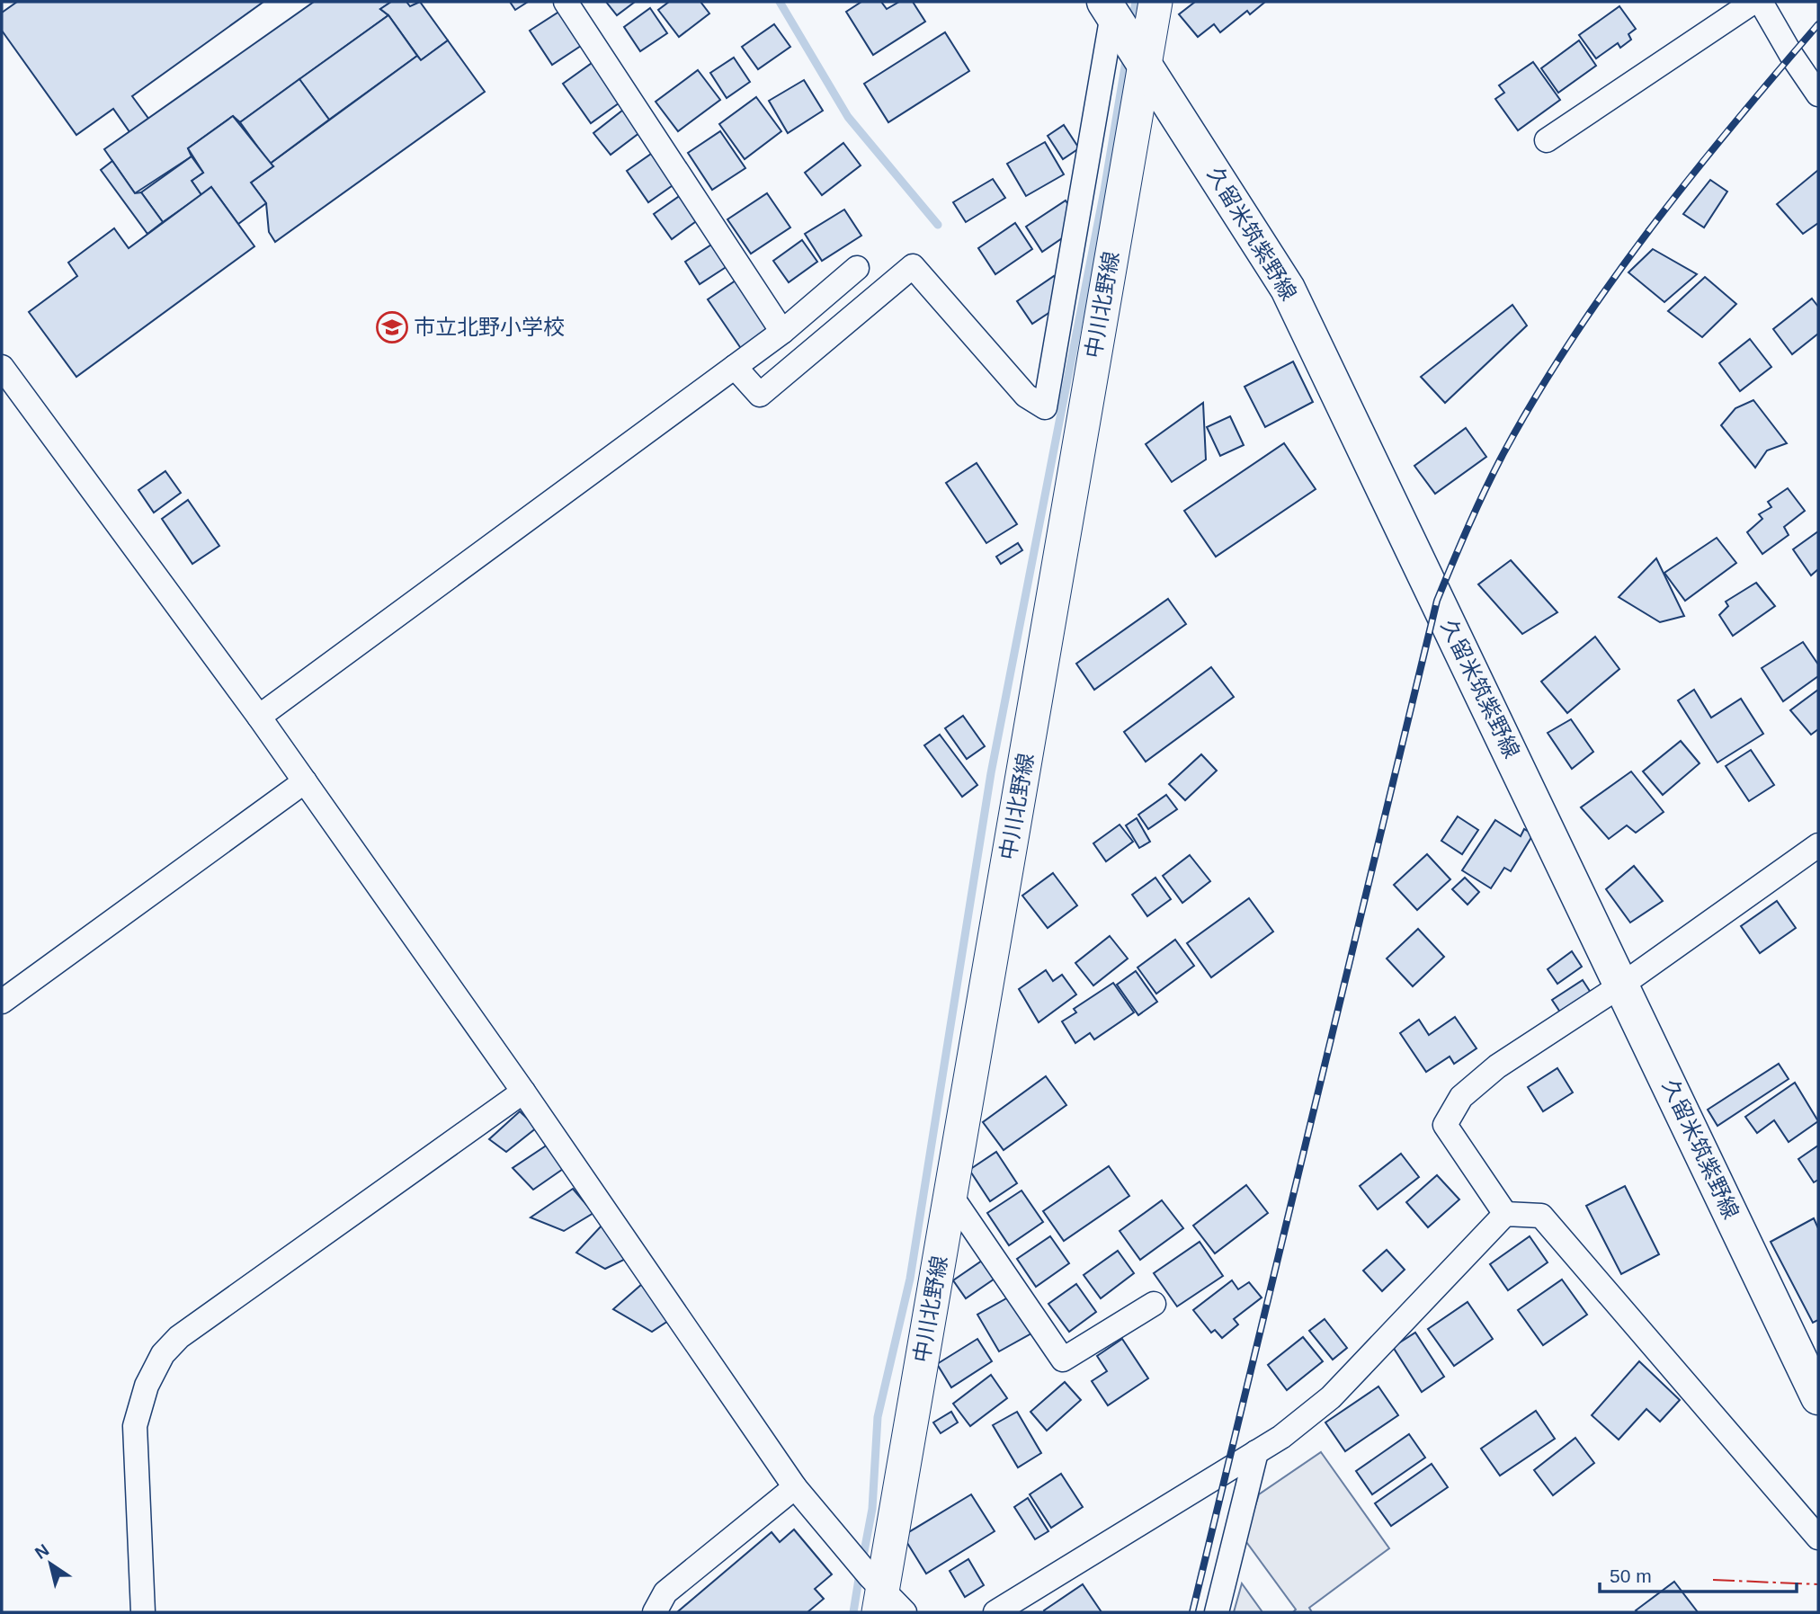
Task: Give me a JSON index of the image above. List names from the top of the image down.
{
  "streets": {
    "main road": ["久留米筑紫野線", "中川北野線"]
  },
  "crossings": [
    ["久留米筑紫野線", "中川北野線"]
  ],
  "places": {
    "school or university": ["市立北野小学校"]
  },
  "scale_bar": "50 m",
  "north": "top left"
}
